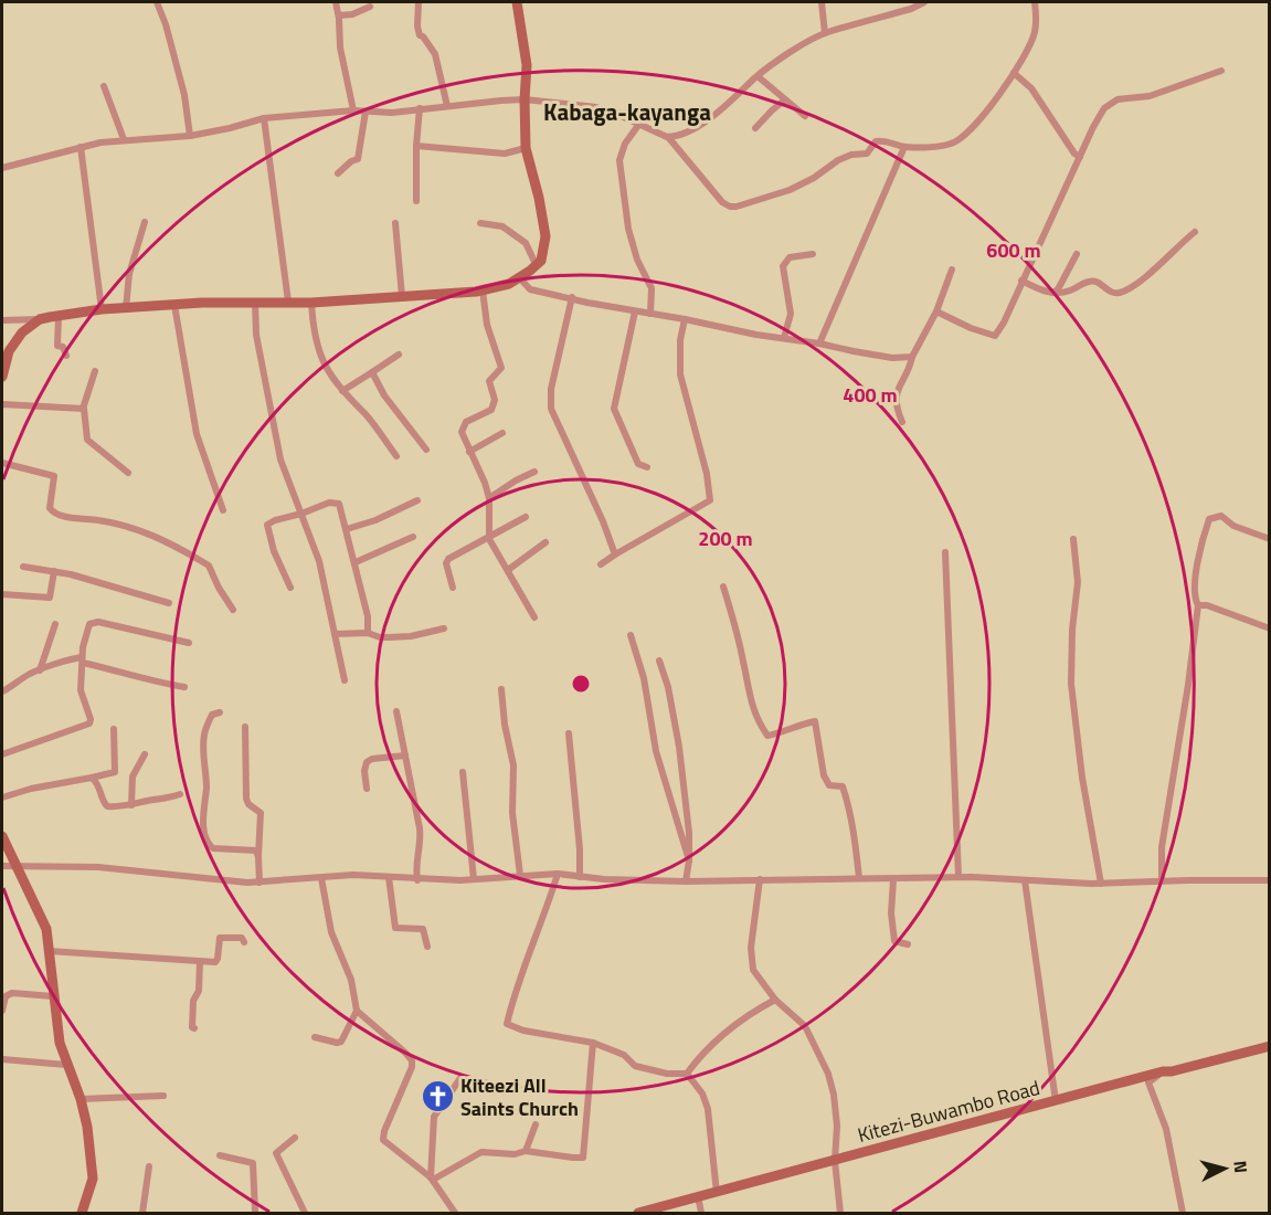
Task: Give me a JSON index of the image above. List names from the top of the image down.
{
  "streets": {
    "street": ["Kitezi-Buwambo Road"]
  },
  "districts": ["Kabaga-kayanga"],
  "places": {
    "church": ["Kiteezi All Saints Church"]
  },
  "north": "right",
  "rings": ["600 m", "400 m", "200 m"]
}
